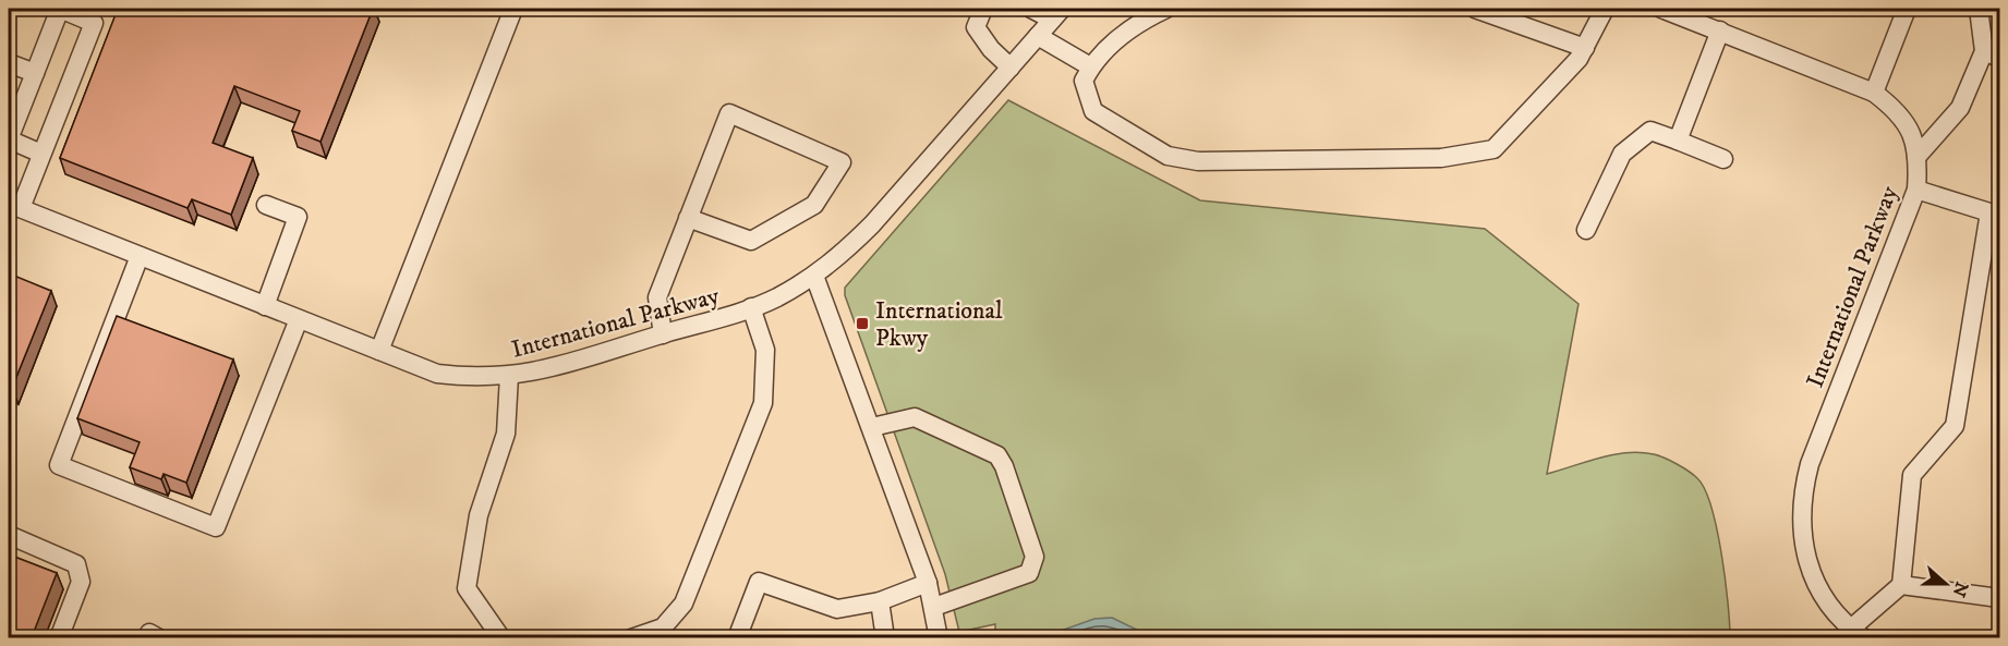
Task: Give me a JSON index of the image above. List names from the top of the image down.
{
  "streets": {
    "street": ["International Parkway"]
  },
  "places": {
    "transit": ["International Pkwy"]
  },
  "north": "right"
}
